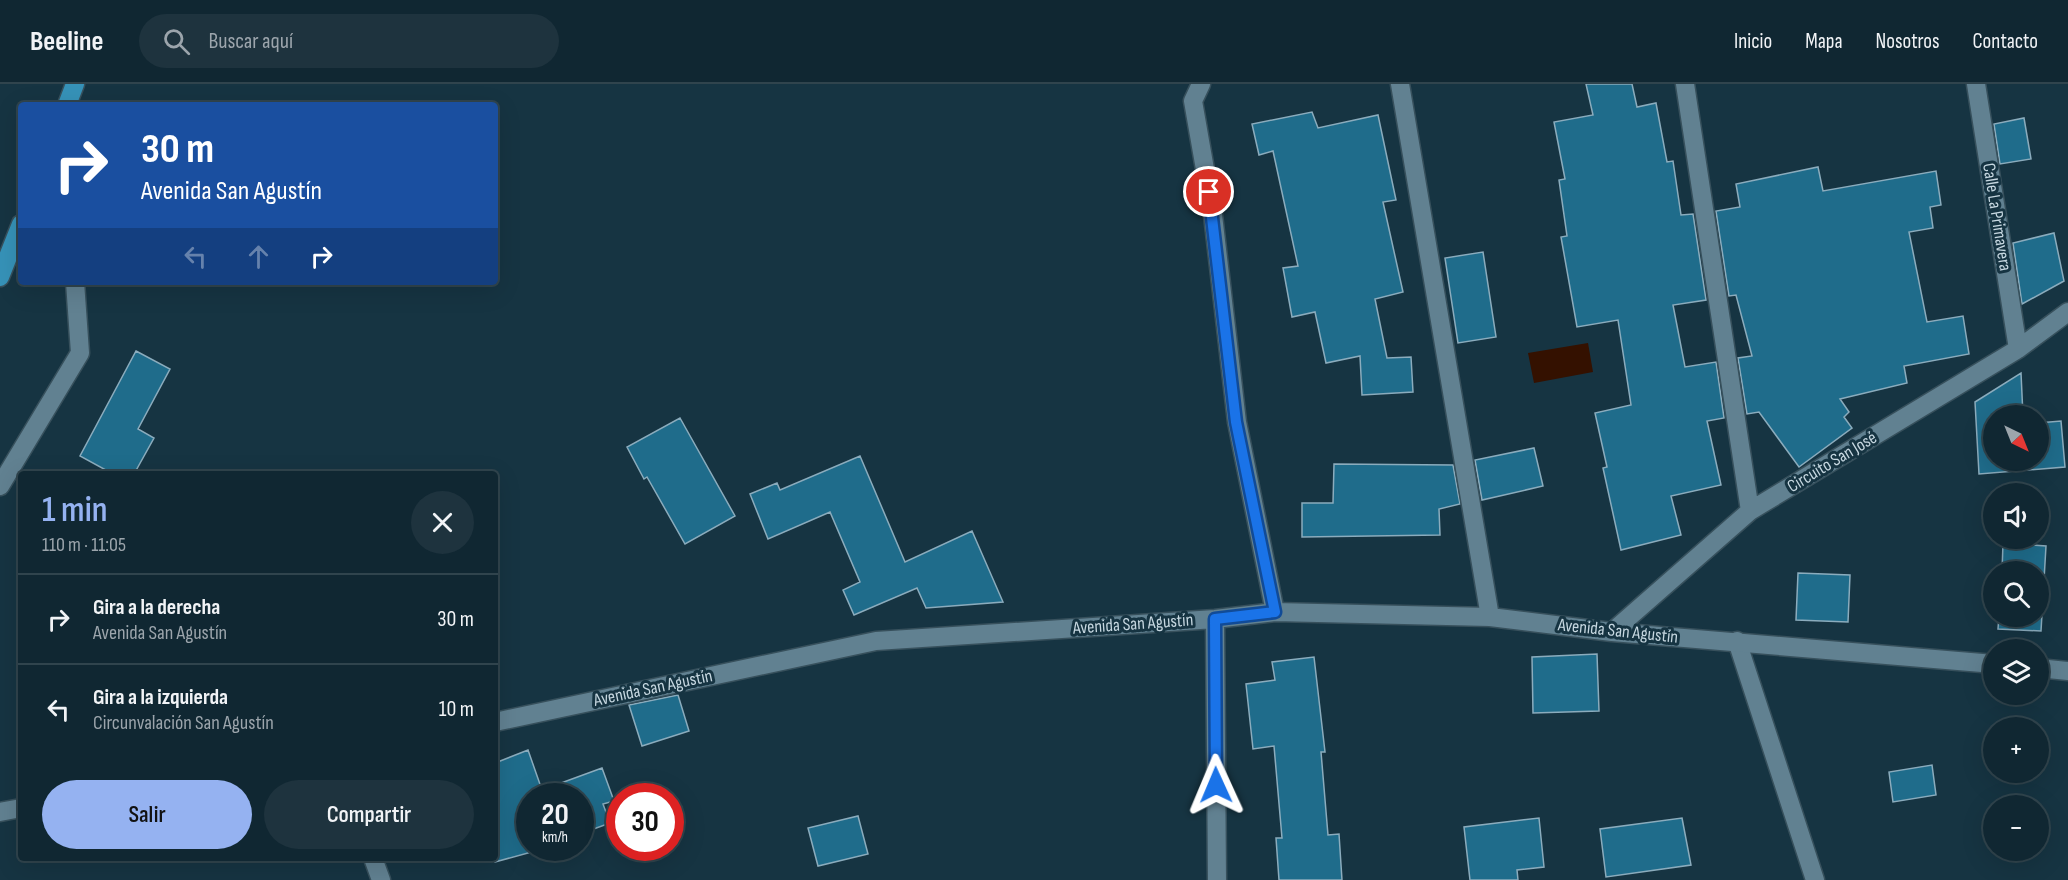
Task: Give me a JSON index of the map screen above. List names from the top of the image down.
{
  "streets": {
    "street": ["Calle La Primavera", "Circuito San José", "Avenida San Agustín"]
  },
  "crossings": [
    ["Calle La Primavera", "Circuito San José"],
    ["Circuito San José", "Avenida San Agustín"]
  ],
  "north": "bottom right",
  "page": {
    "header": "Beeline",
    "search": "Buscar aquí",
    "nav": [
      "Inicio",
      "Mapa",
      "Nosotros",
      "Contacto"
    ],
    "turn": ["30 m", "Avenida San Agustín"],
    "map_buttons": ["+", "−"],
    "heading": ["1 min", "110 m · 11:05"],
    "list": [
      {
        "name": "Gira a la derecha",
        "note": "Avenida San Agustín",
        "value": "30 m"
      },
      {
        "name": "Gira a la izquierda",
        "note": "Circunvalación San Agustín",
        "value": "10 m"
      }
    ],
    "buttons": ["Salir", "Compartir"],
    "speed": "20 km/h",
    "limit": "30"
  }
}
